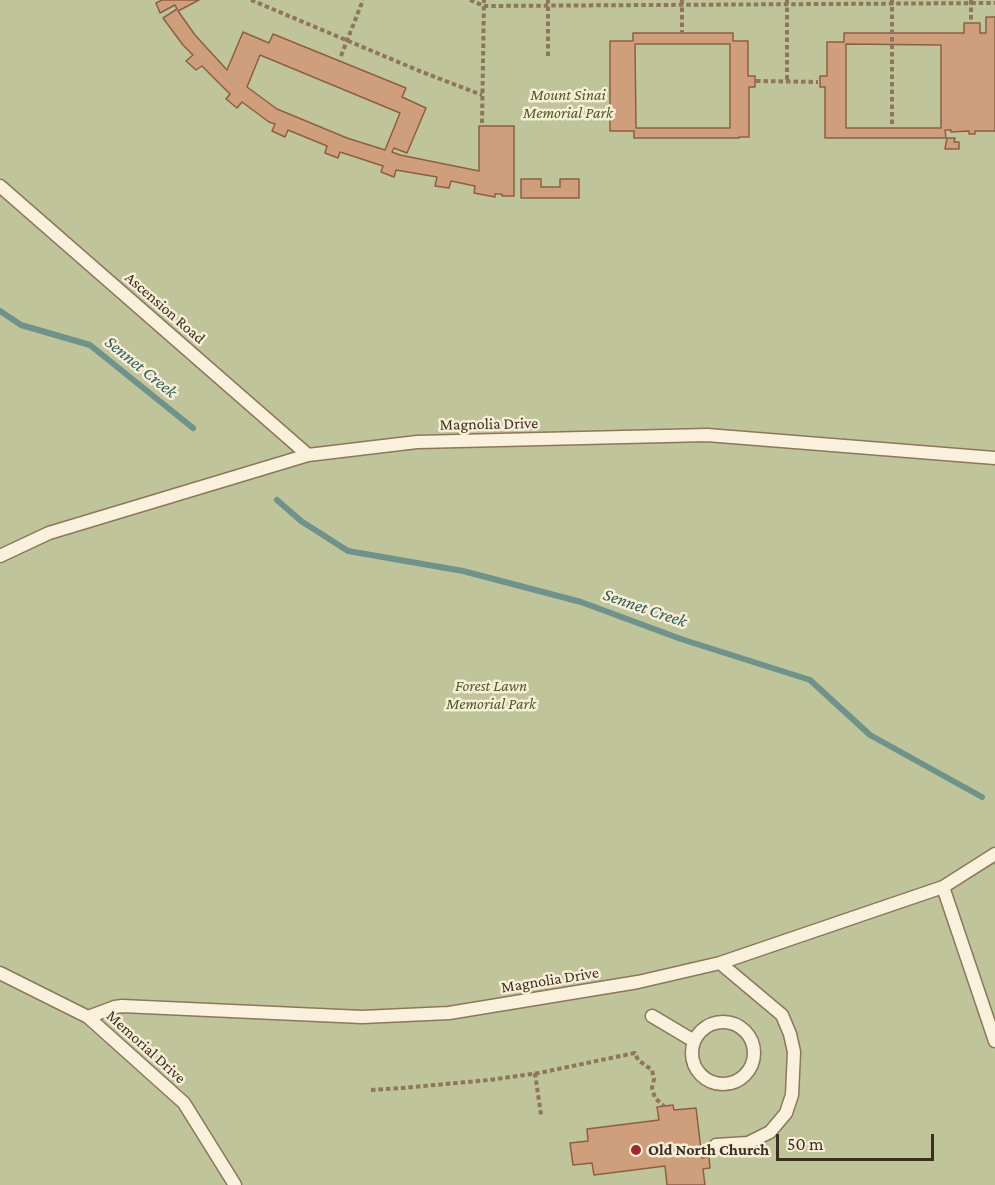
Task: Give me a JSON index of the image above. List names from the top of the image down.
{
  "streets": {
    "lane": ["Ascension Road", "Magnolia Drive", "Memorial Drive"]
  },
  "crossings": [
    ["Ascension Road", "Magnolia Drive"],
    ["Magnolia Drive", "Memorial Drive"]
  ],
  "water": ["Sennet Creek"],
  "parks": ["Mount Sinai Memorial Park", "Forest Lawn Memorial Park"],
  "places": ["Old North Church"],
  "scale_bar": "50 m"
}
